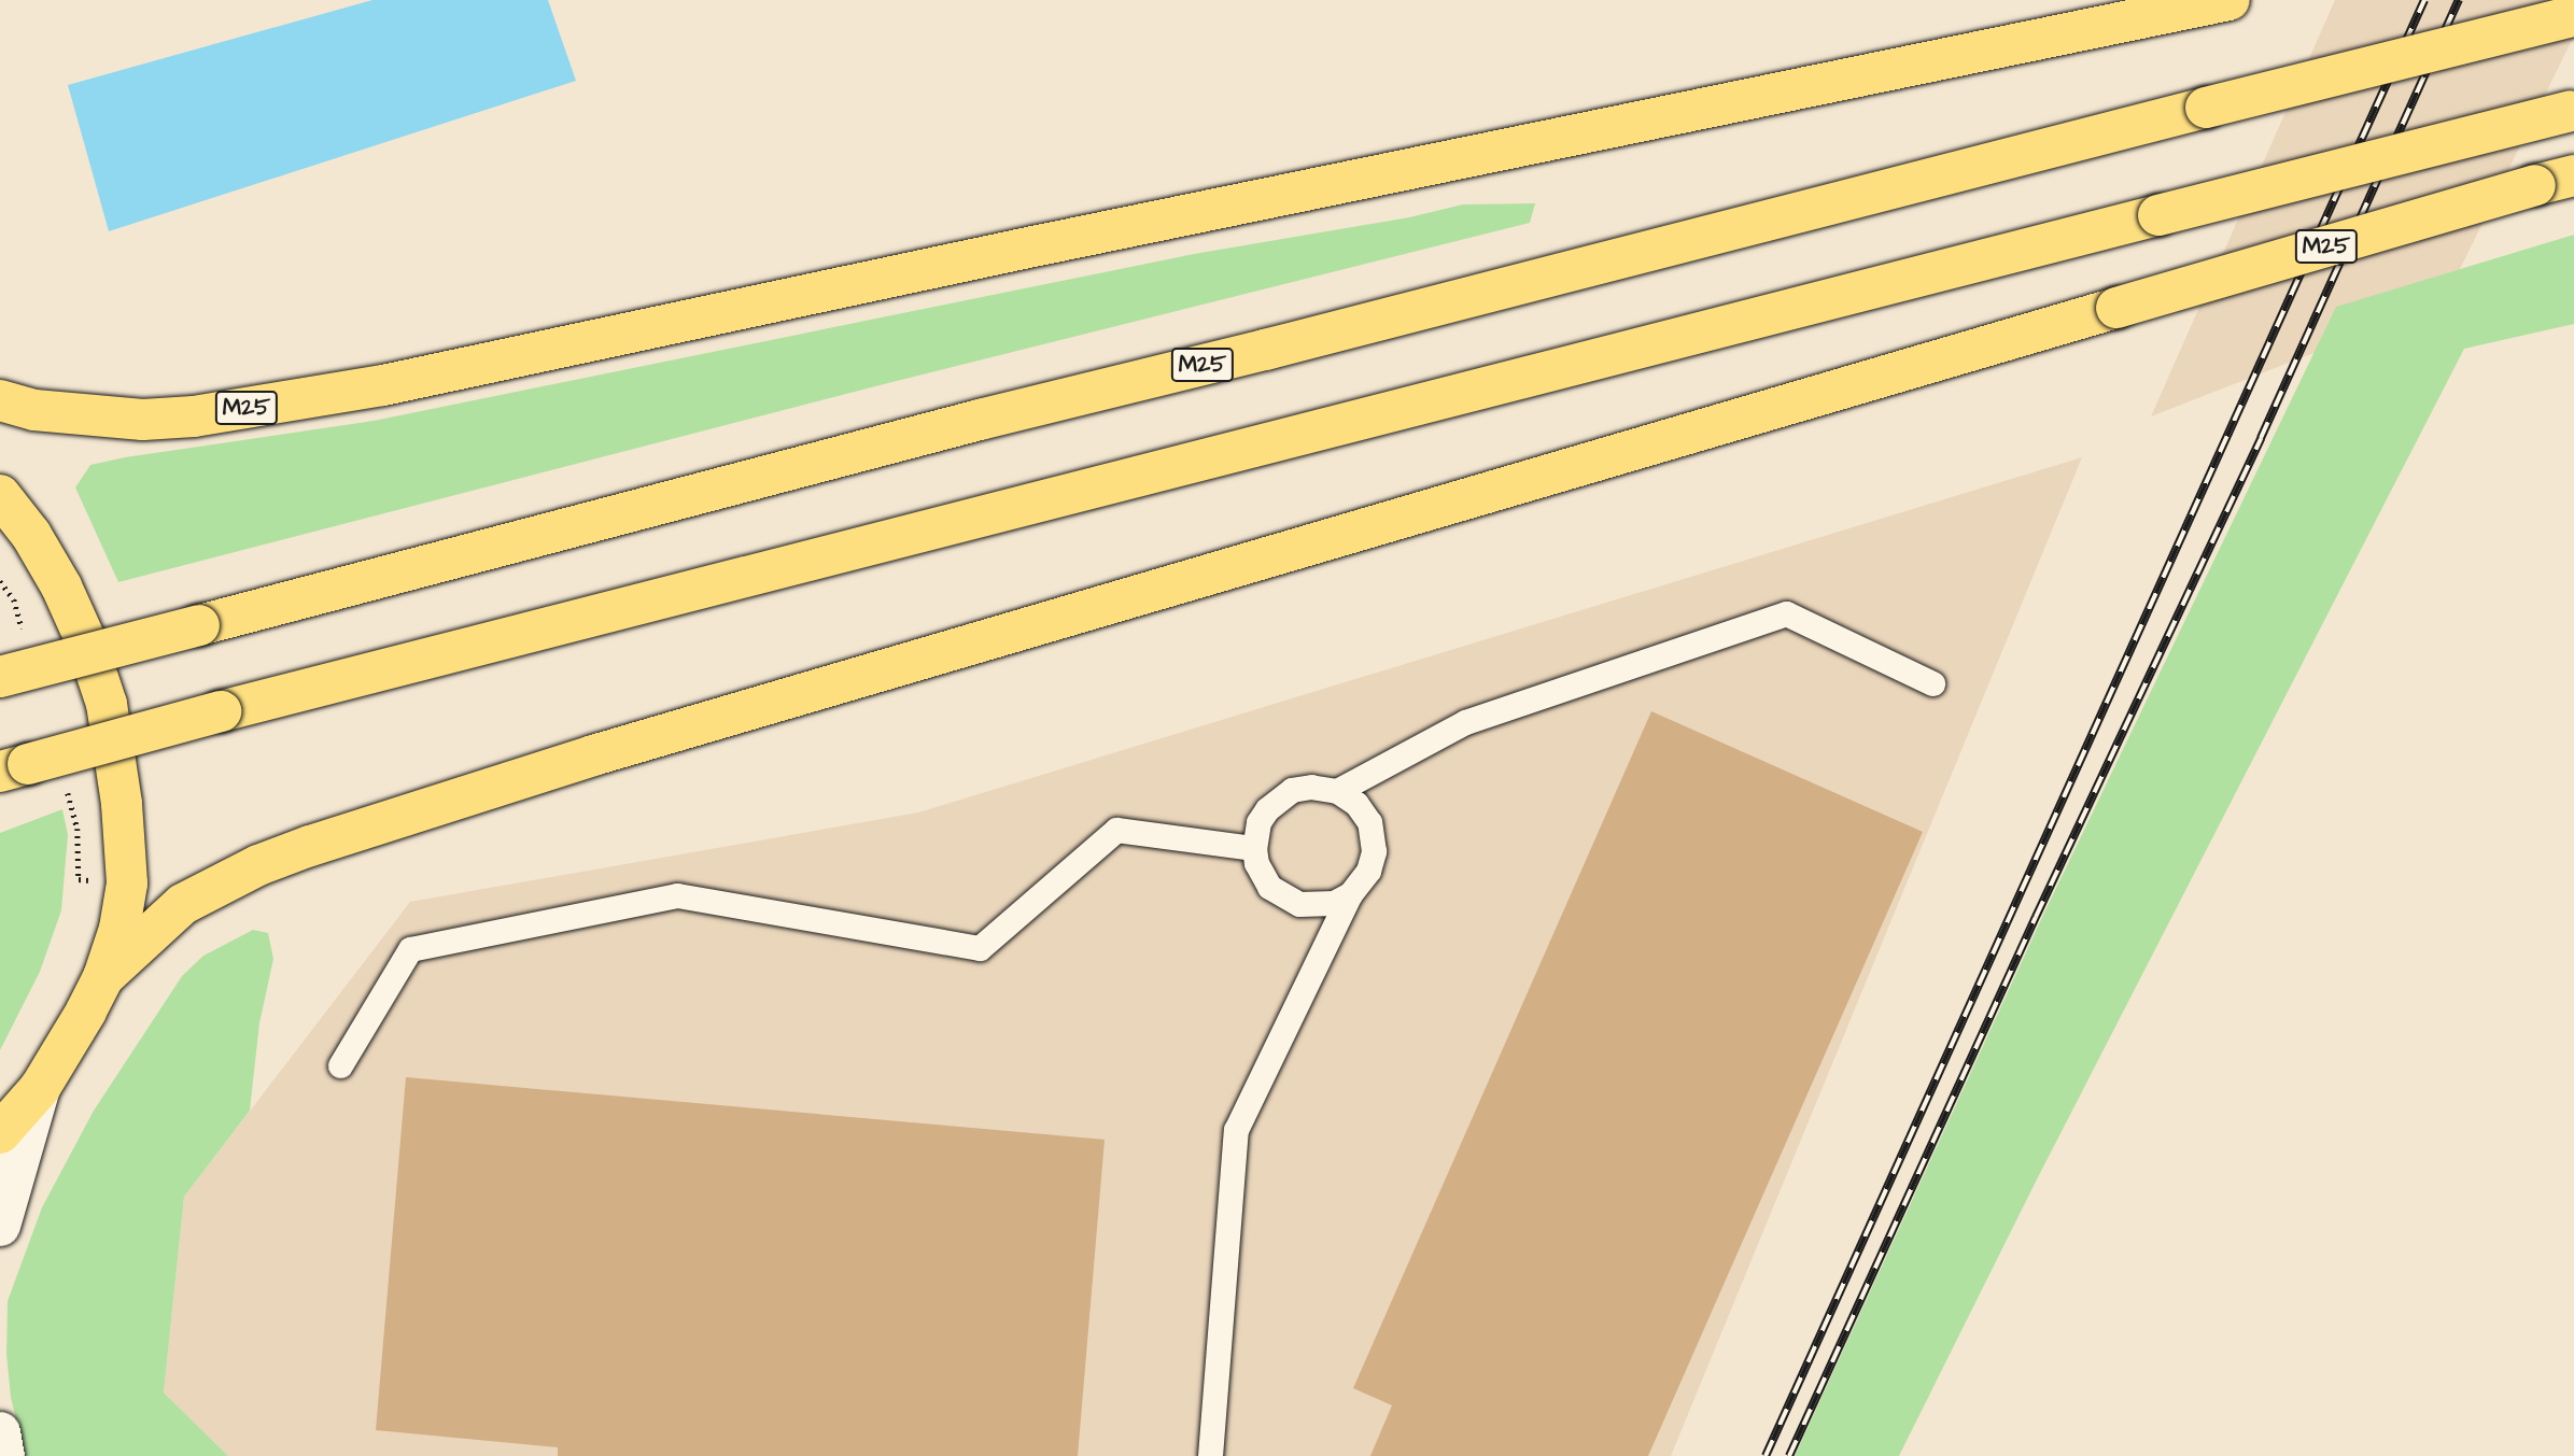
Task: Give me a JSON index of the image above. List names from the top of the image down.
{
  "streets": {
    "highway": ["M25"]
  }
}
